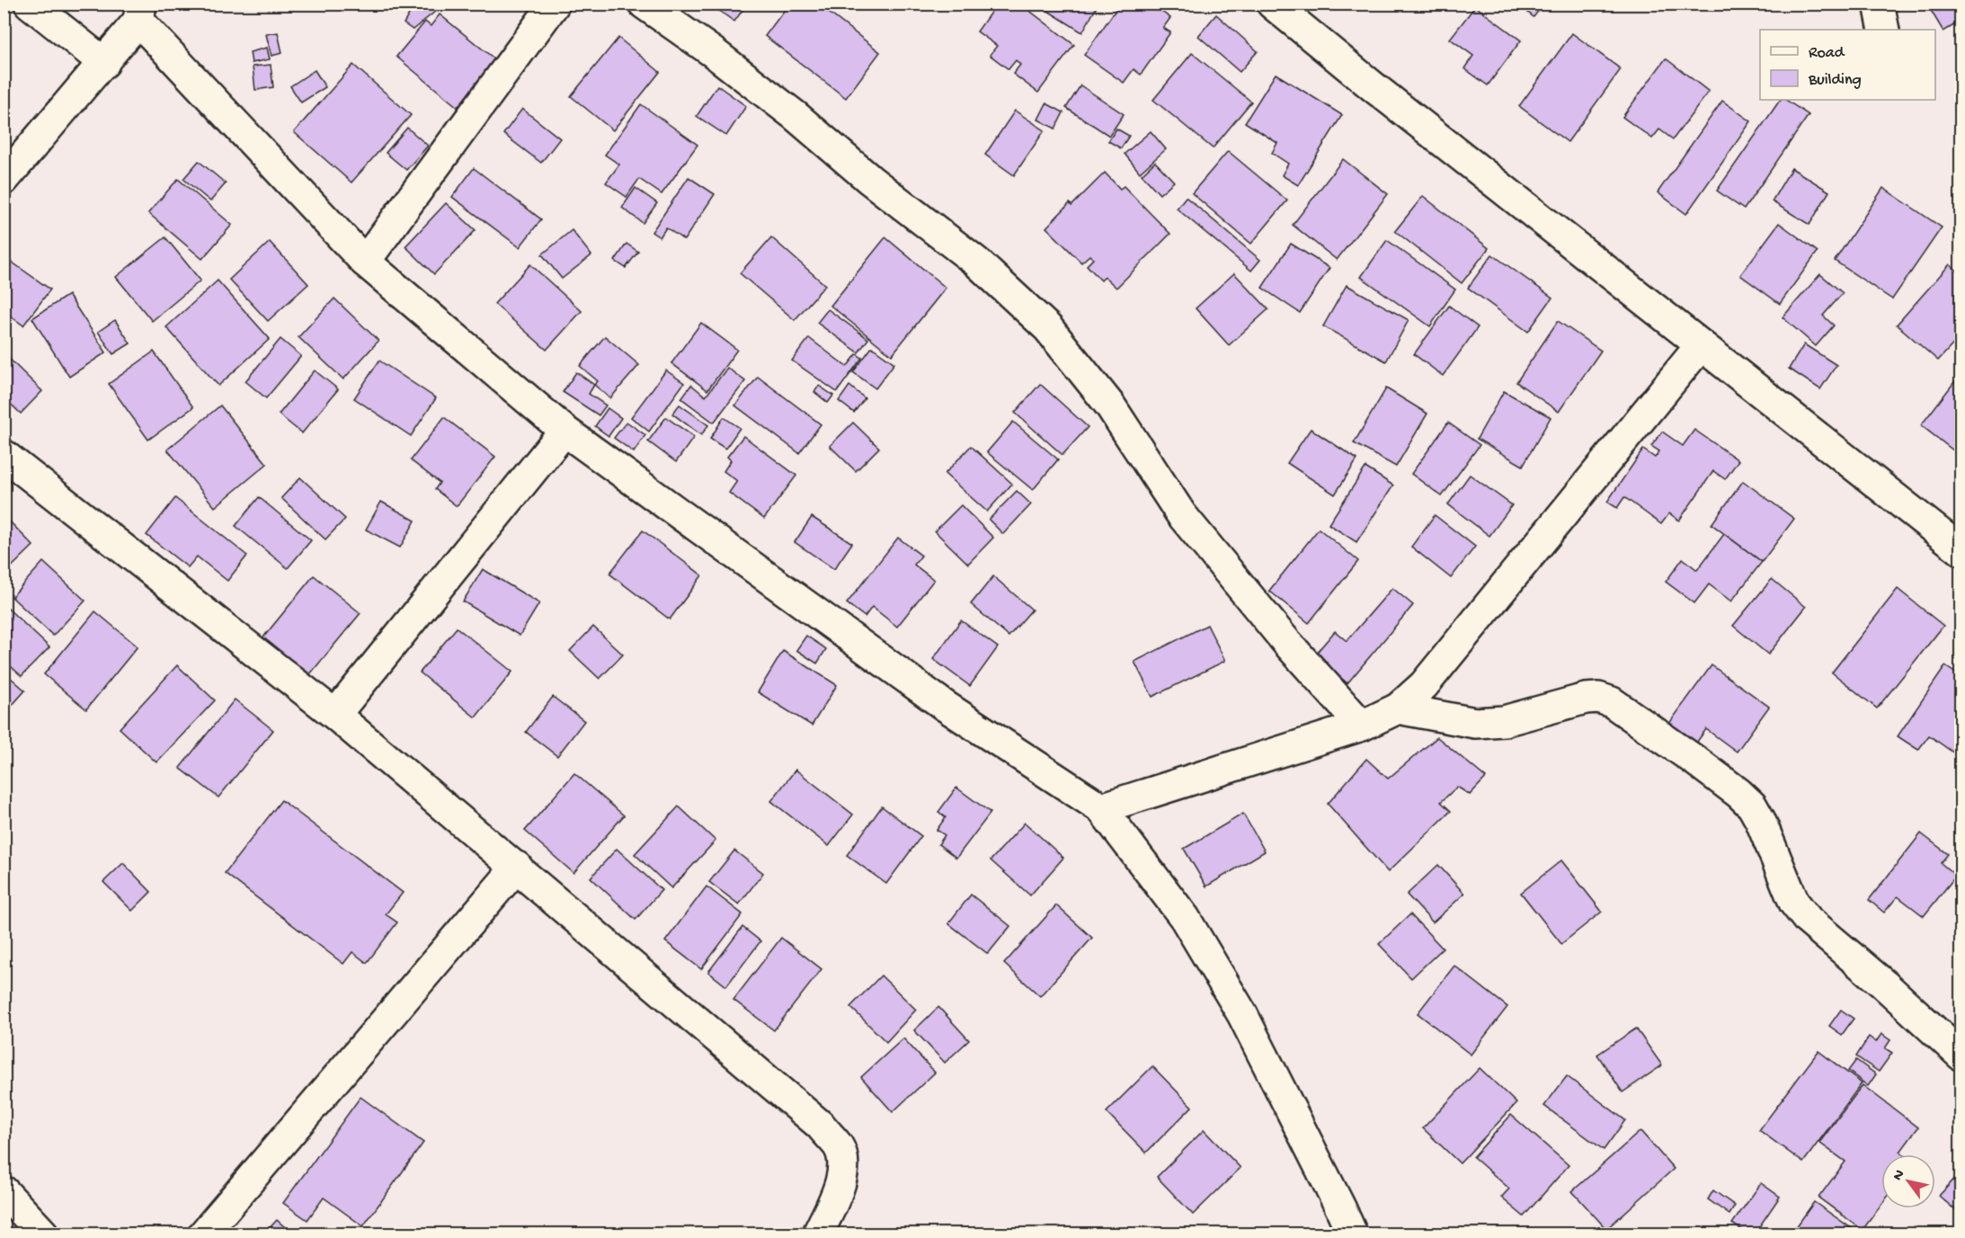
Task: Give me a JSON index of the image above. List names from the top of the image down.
{
  "legend": ["Road", "Building"],
  "north": "top left"
}
